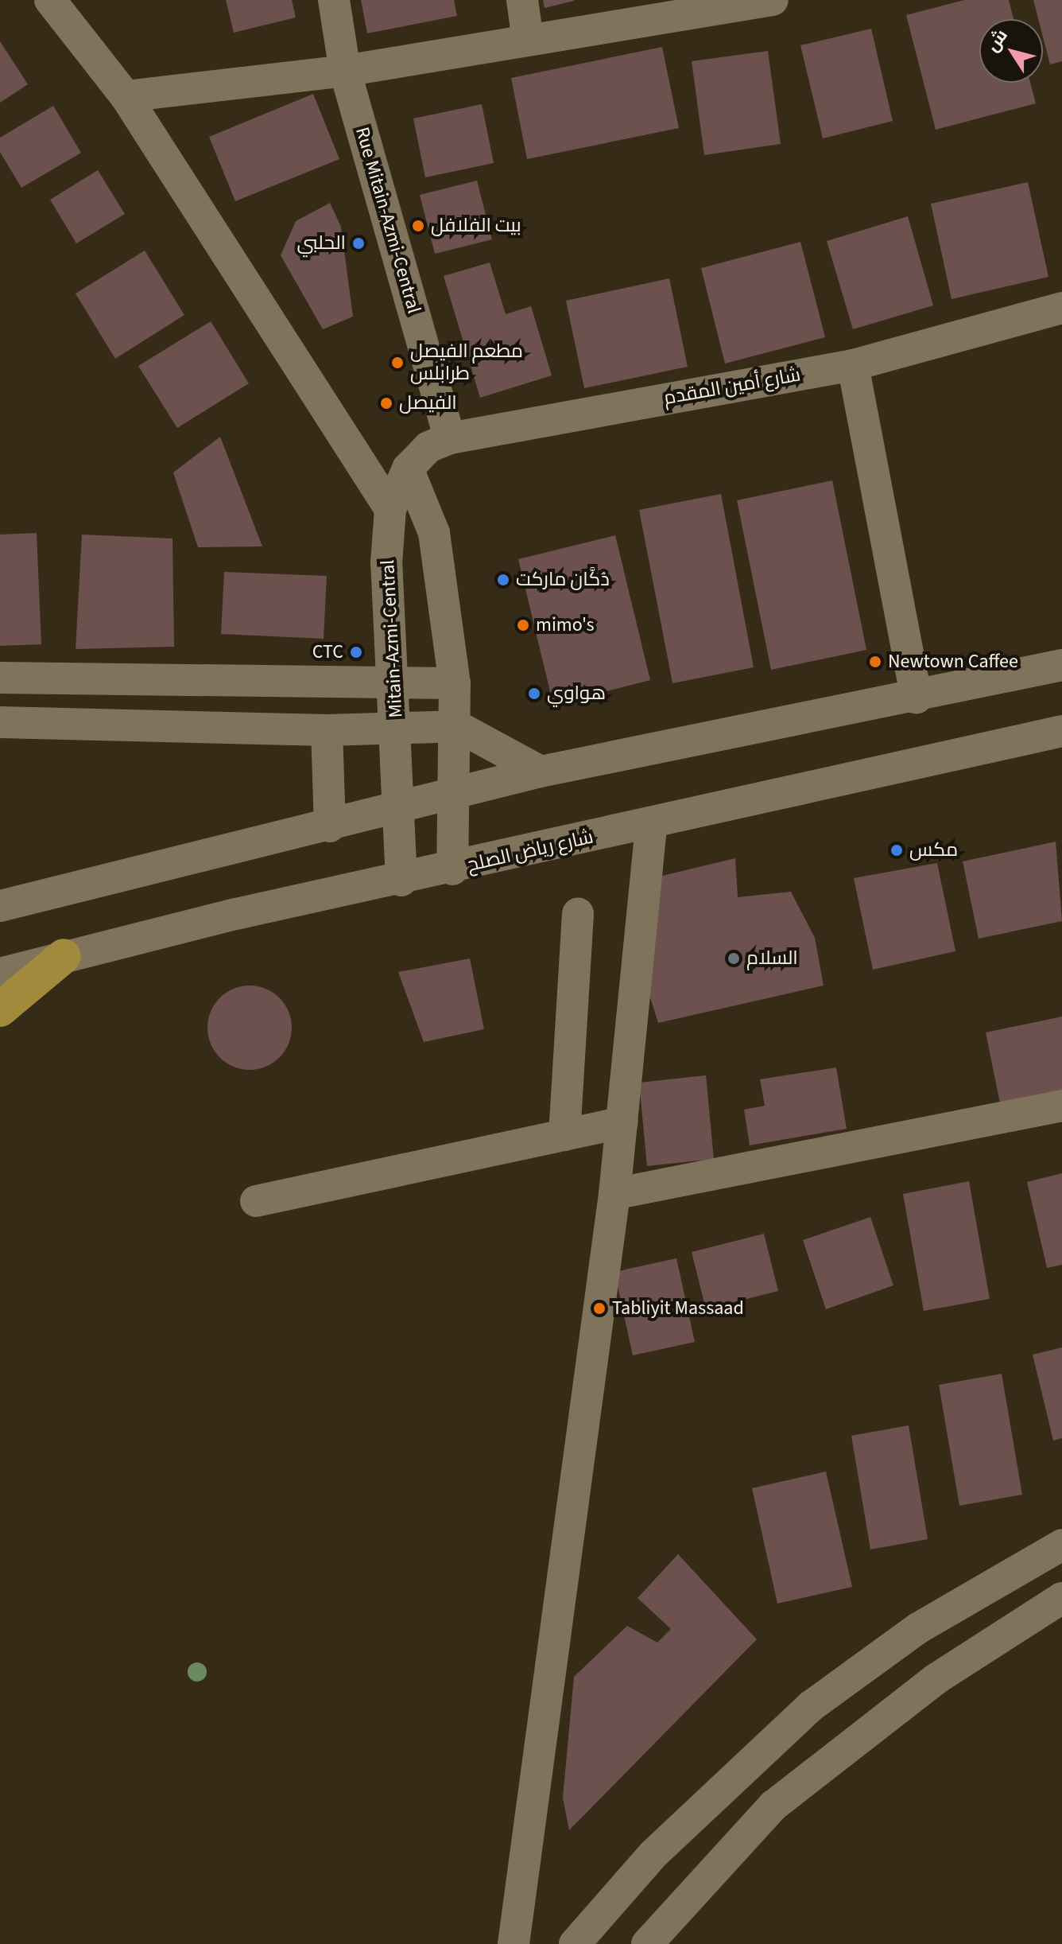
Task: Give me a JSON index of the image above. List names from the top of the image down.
{
  "streets": {
    "street": [
      "Rue Mitain-Azmi-Central",
      "شارع أمين المقدم",
      "Mitain-Azmi-Central",
      "شارع رياض الصلح"
    ]
  },
  "crossings": [
    ["Rue Mitain-Azmi-Central", "شارع أمين المقدم"],
    ["شارع أمين المقدم", "Mitain-Azmi-Central"],
    ["Mitain-Azmi-Central", "شارع رياض الصلح"]
  ],
  "places": [
    "بيت الفلافل",
    "الحلبي",
    "مطعم الفيصل طرابلس",
    "الفيصل",
    "دُكَّان ماركت",
    "mimo's",
    "CTC",
    "Newtown Caffee",
    "هواوي",
    "مكس",
    "السلام",
    "Tabliyit Massaad"
  ],
  "north": "top left"
}
